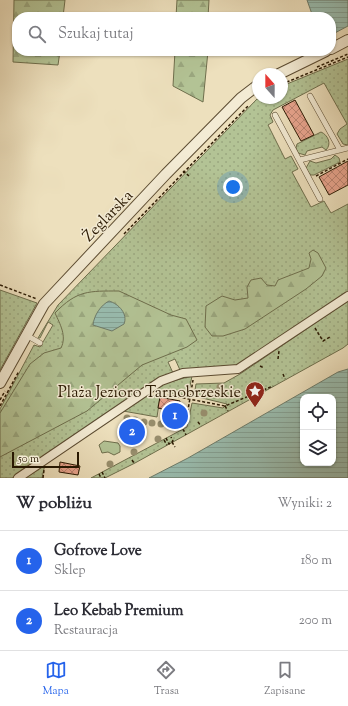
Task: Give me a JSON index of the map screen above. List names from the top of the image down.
{
  "streets": {
    "street": ["Żeglarska"]
  },
  "places": {
    "place": ["Plaża Jezioro Tarnobrzeskie"]
  },
  "scale_bar": "50 m",
  "north": "top",
  "page": {
    "search": "Szukaj tutaj",
    "pins": ["1", "2"],
    "scale": "50 m",
    "heading": ["W pobliżu", "Wyniki: 2"],
    "list": [
      {
        "mark": "1",
        "name": "Gofrove Love",
        "note": "Sklep",
        "value": "180 m"
      },
      {
        "mark": "2",
        "name": "Leo Kebab Premium",
        "note": "Restauracja",
        "value": "200 m"
      }
    ],
    "nav": ["Mapa", "Trasa", "Zapisane"]
  }
}
